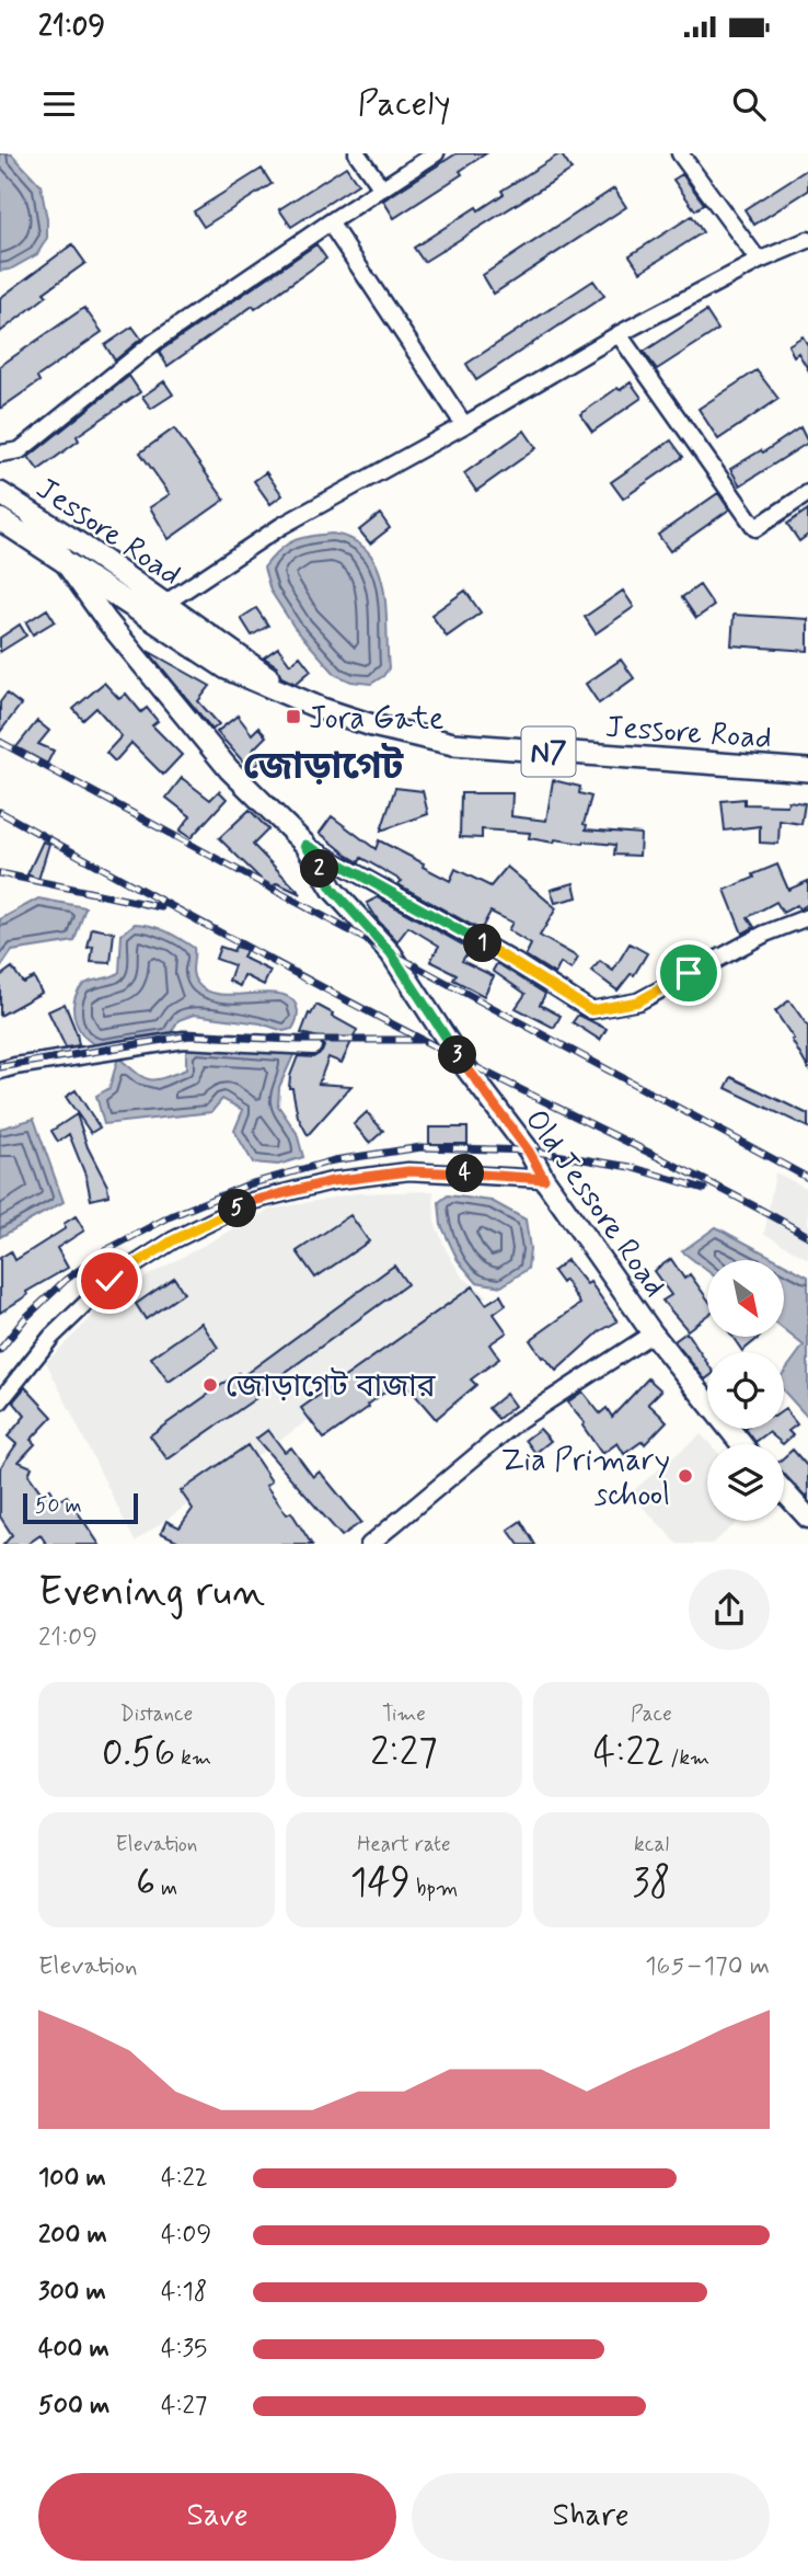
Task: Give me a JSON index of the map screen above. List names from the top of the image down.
{
  "streets": {
    "highway": ["Jessore Road", "N7"],
    "main road": ["Old Jessore Road"]
  },
  "crossings": [
    ["Jessore Road", "Old Jessore Road"]
  ],
  "districts": ["জোড়াগেট"],
  "places": {
    "transit": ["Jora Gate"],
    "other": ["জোড়াগেট বাজার", "Zia Primary school"]
  },
  "scale_bar": "50 m",
  "north": "bottom right",
  "page": {
    "status": "21:09",
    "header": "Pacely",
    "pins": [
      "2",
      "1",
      "3",
      "4",
      "5"
    ],
    "scale": "50 m",
    "heading": ["Evening run", "21:09"],
    "stats": [
      ["Distance", "0.56 km"],
      ["Time", "2:27"],
      ["Pace", "4:22 /km"],
      ["Elevation", "6 m"],
      ["Heart rate", "149 bpm"],
      ["kcal", "38"]
    ],
    "chart": ["Elevation", "165–170 m"],
    "list": [
      {
        "name": "100 m",
        "note": "4:22"
      },
      {
        "name": "200 m",
        "note": "4:09"
      },
      {
        "name": "300 m",
        "note": "4:18"
      },
      {
        "name": "400 m",
        "note": "4:35"
      },
      {
        "name": "500 m",
        "note": "4:27"
      }
    ],
    "buttons": ["Save", "Share"]
  }
}
